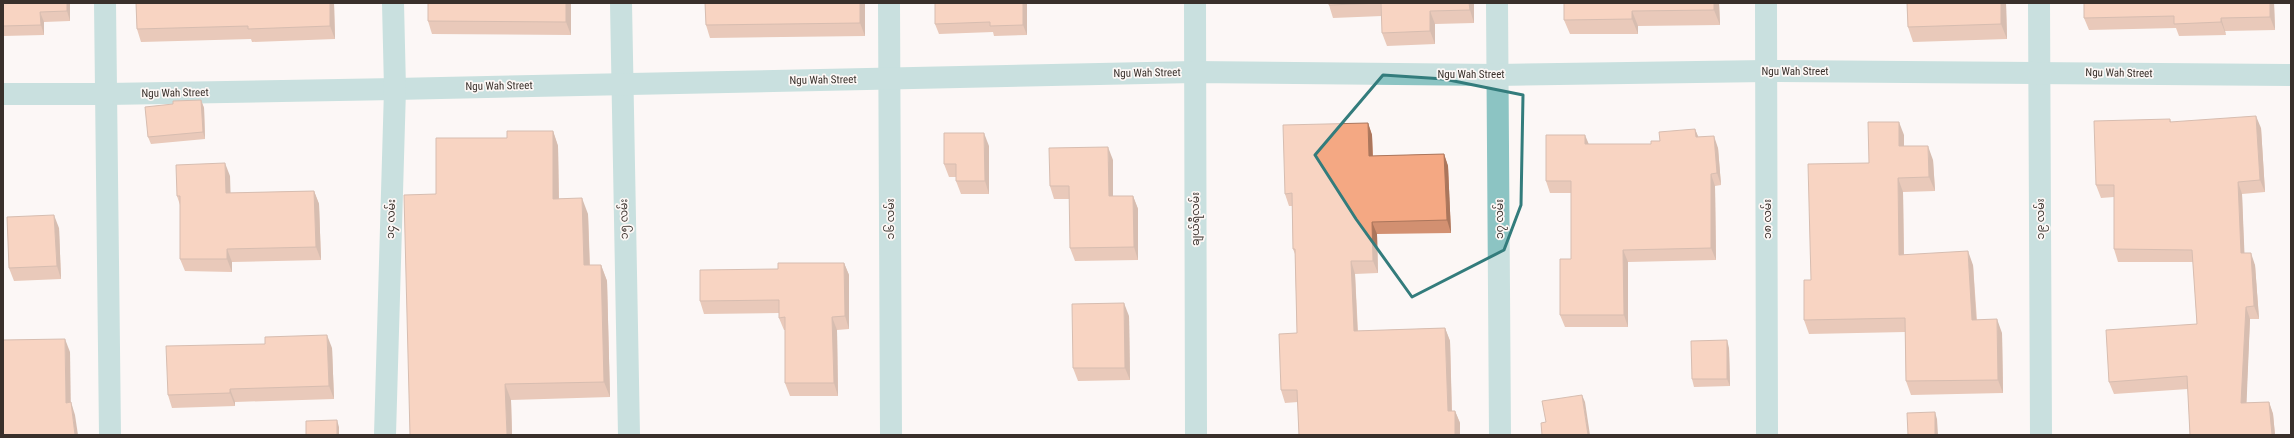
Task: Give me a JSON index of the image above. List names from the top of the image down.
{
  "streets": {
    "street": [
      "Ngu Wah Street",
      "၁၄ လမ်း",
      "၁၅ လမ်း",
      "၁၆ လမ်း",
      "ချယ်ရီလမ်း",
      "၁၇ လမ်း",
      "၁၈ လမ်း",
      "၁၉ လမ်း"
    ]
  },
  "crossings": [
    ["Ngu Wah Street", "၁၄ လမ်း"],
    ["Ngu Wah Street", "၁၅ လမ်း"],
    ["Ngu Wah Street", "၁၆ လမ်း"],
    ["Ngu Wah Street", "ချယ်ရီလမ်း"],
    ["Ngu Wah Street", "၁၇ လမ်း"],
    ["Ngu Wah Street", "၁၈ လမ်း"],
    ["Ngu Wah Street", "၁၉ လမ်း"]
  ]
}
